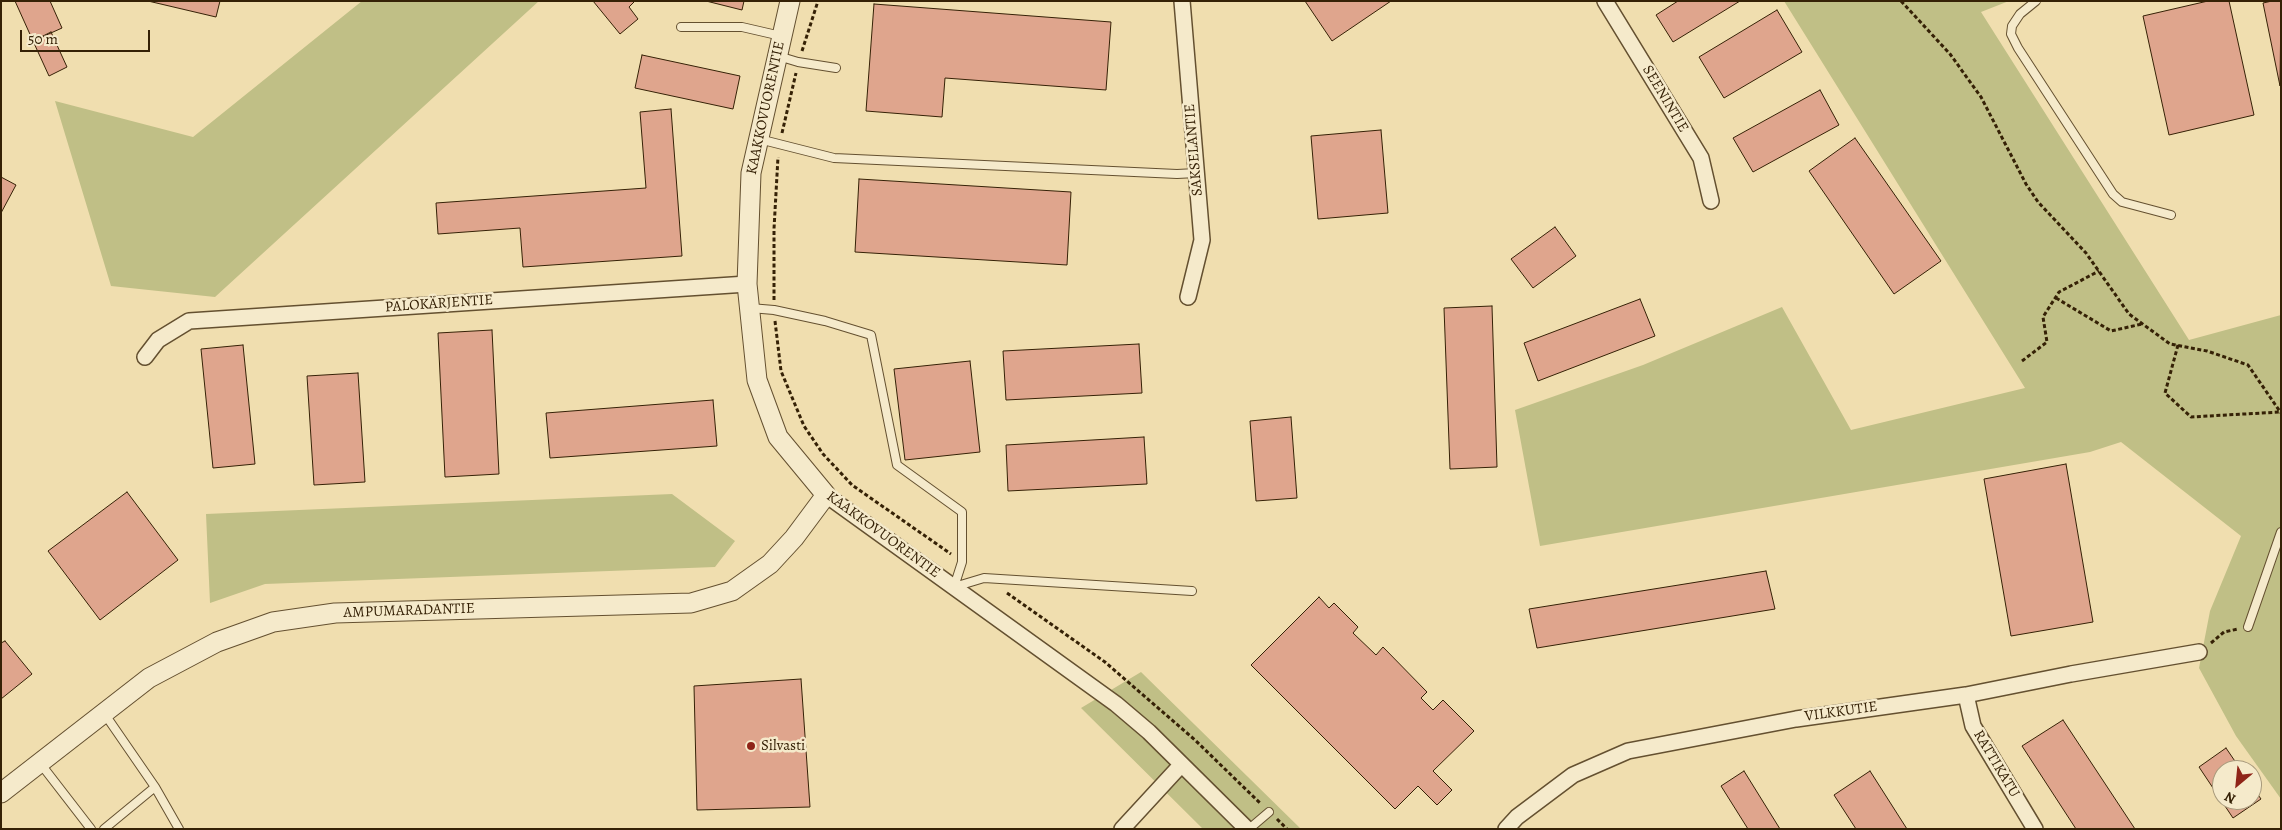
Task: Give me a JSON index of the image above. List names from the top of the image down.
{
  "streets": {
    "street": [
      "SEENINTIE",
      "KAAKKOVUORENTIE",
      "SAKSELANTIE",
      "PALOKÄRJENTIE",
      "AMPUMARADANTIE",
      "VILKKUTIE",
      "RATTIKATU"
    ]
  },
  "crossings": [
    ["KAAKKOVUORENTIE", "PALOKÄRJENTIE"],
    ["KAAKKOVUORENTIE", "AMPUMARADANTIE"],
    ["VILKKUTIE", "RATTIKATU"]
  ],
  "places": ["Silvasti"],
  "scale_bar": "50 m",
  "north": "bottom left"
}
